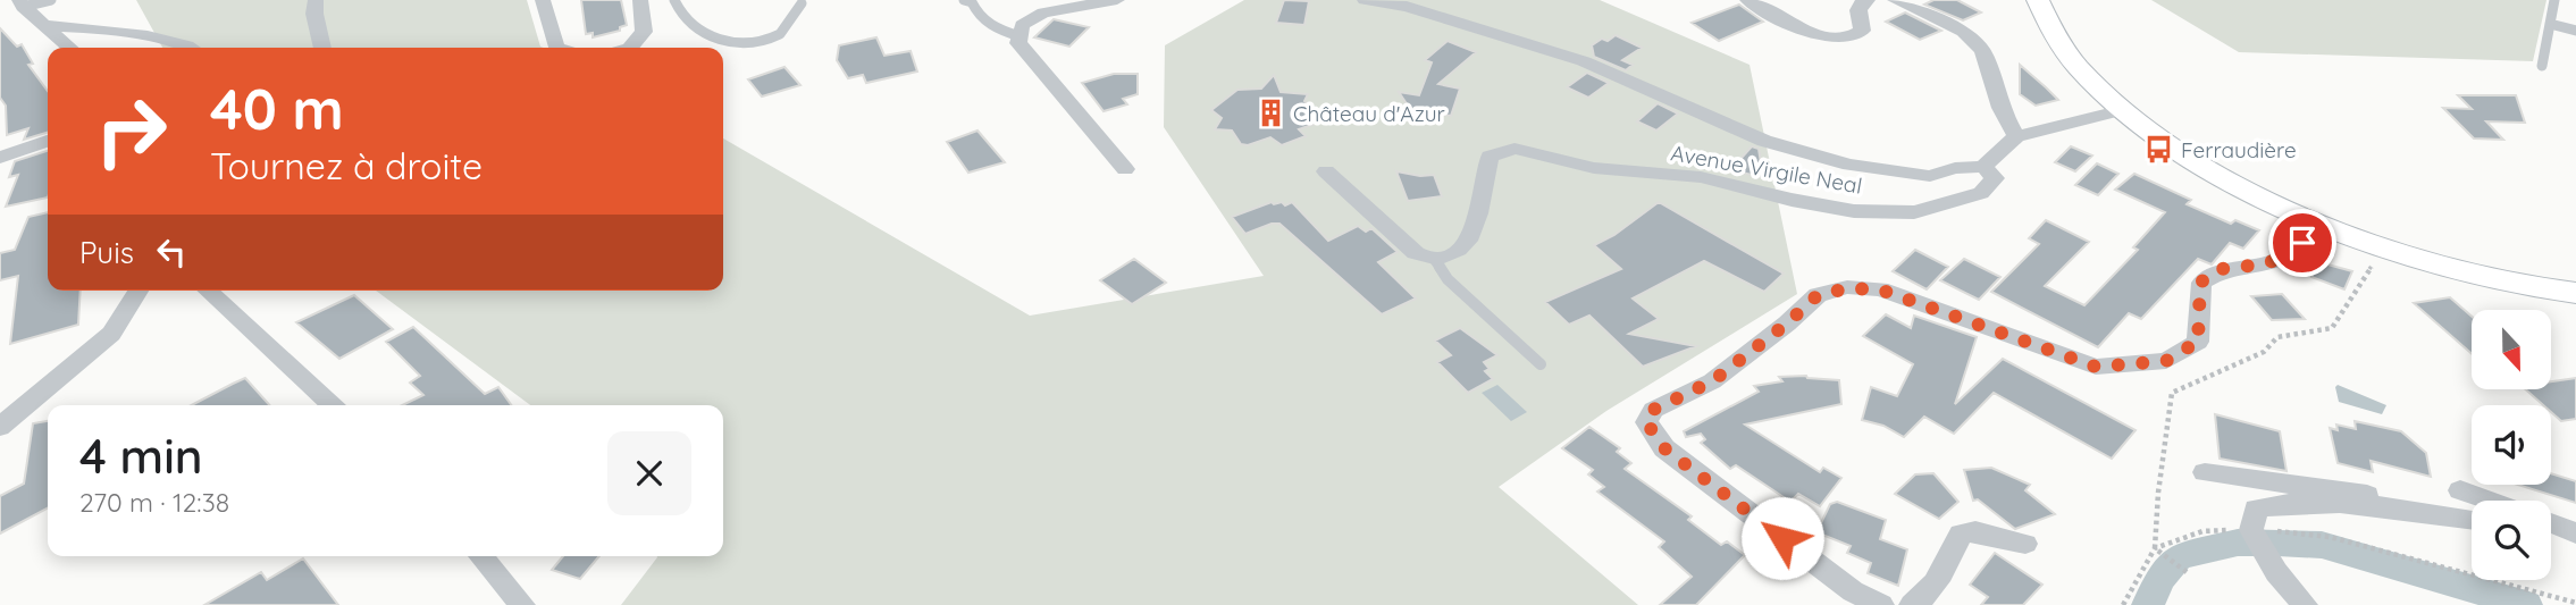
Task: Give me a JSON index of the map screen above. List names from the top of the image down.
{
  "streets": {
    "street": ["Avenue Virgile Neal"]
  },
  "places": {
    "building": ["Château d'Azur"],
    "bus stop": ["Ferraudière"]
  },
  "north": "bottom",
  "page": {
    "turn": ["40 m", "Tournez à droite"],
    "then": "Puis",
    "heading": ["4 min", "270 m · 12:38"]
  }
}
